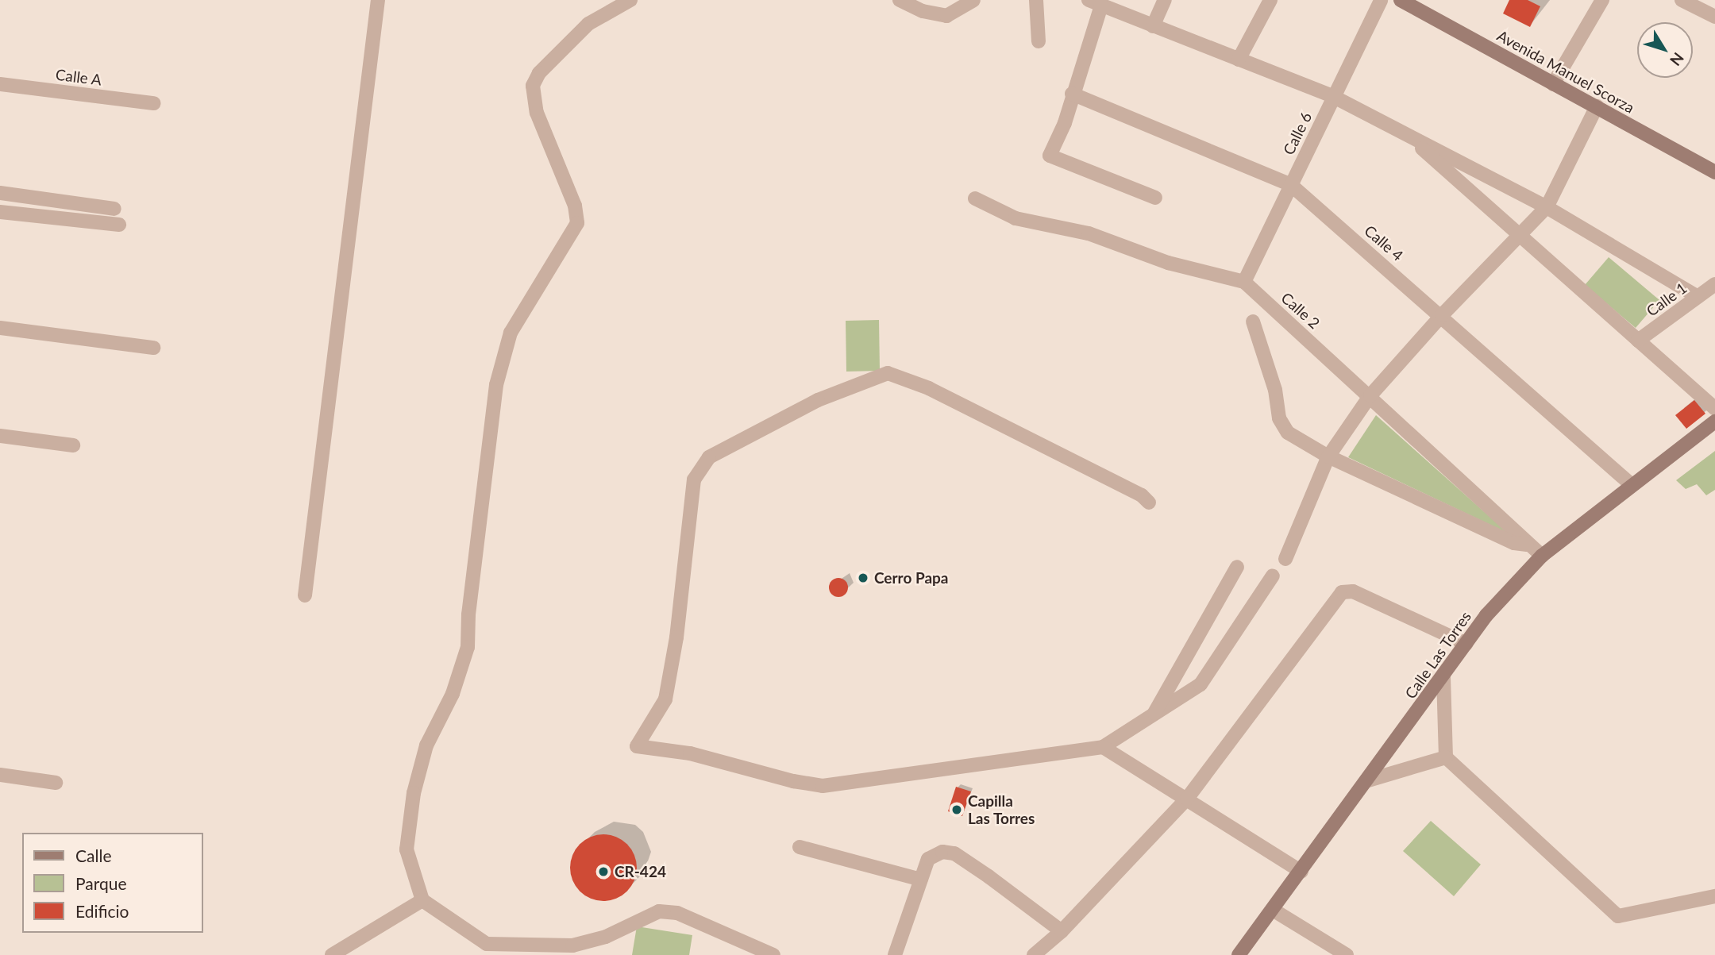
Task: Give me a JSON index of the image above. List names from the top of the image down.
{
  "streets": {
    "street": [
      "Avenida Manuel Scorza",
      "Calle A",
      "Calle 6",
      "Calle 4",
      "Calle 1",
      "Calle 2",
      "Calle Las Torres"
    ]
  },
  "crossings": [
    ["Calle 6", "Calle 4"],
    ["Calle 6", "Calle 2"],
    ["Calle 4", "Calle Las Torres"],
    ["Calle 2", "Calle Las Torres"]
  ],
  "places": ["Cerro Papa", "Capilla Las Torres", "CR-424"],
  "legend": ["Calle", "Parque", "Edificio"],
  "north": "bottom right"
}
